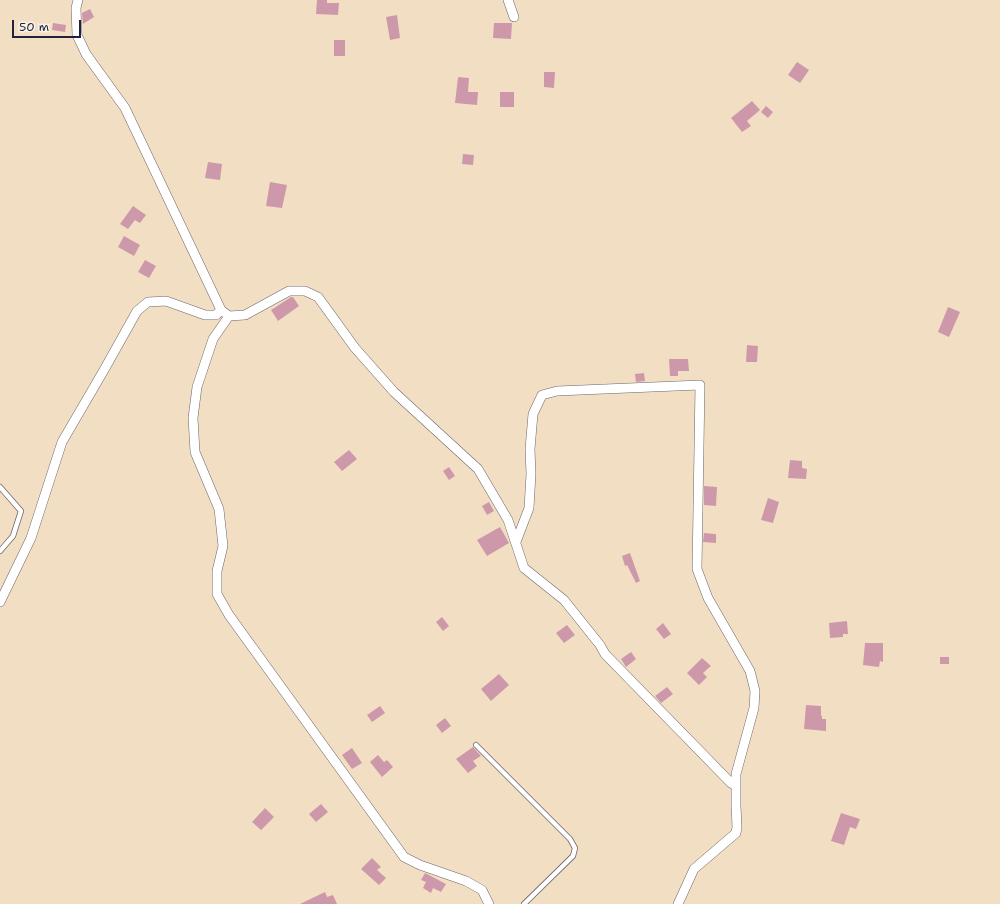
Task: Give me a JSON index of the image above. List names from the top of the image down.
{
  "scale_bar": "50 m"
}
